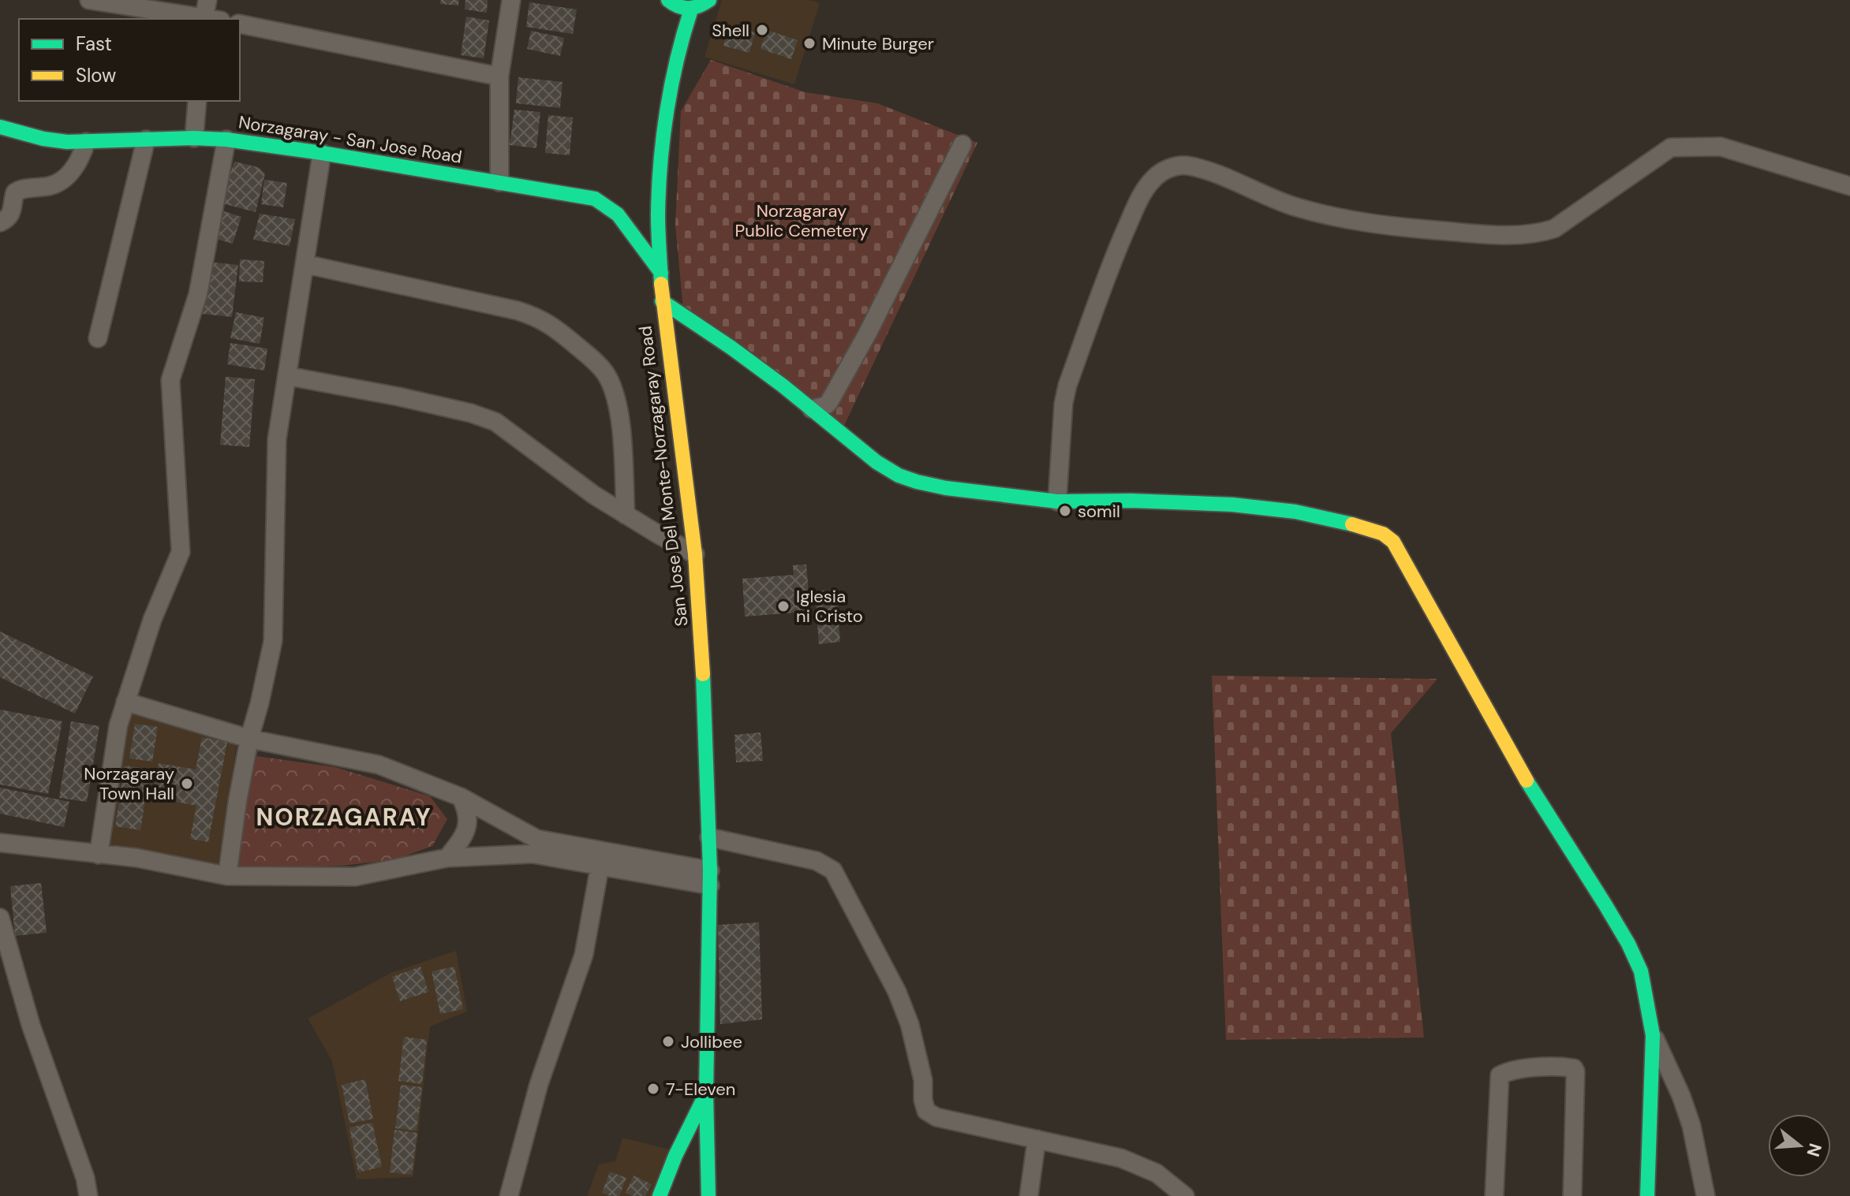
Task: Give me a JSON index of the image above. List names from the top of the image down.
{
  "streets": {
    "main road": ["Norzagaray - San Jose Road", "San Jose Del Monte-Norzagaray Road"]
  },
  "crossings": [
    ["Norzagaray - San Jose Road", "San Jose Del Monte-Norzagaray Road"]
  ],
  "districts": ["NORZAGARAY"],
  "parks": ["Norzagaray Public Cemetery"],
  "places": [
    "Shell",
    "Minute Burger",
    "somil",
    "Iglesia ni Cristo",
    "Norzagaray Town Hall",
    "Jollibee",
    "7-Eleven"
  ],
  "legend": ["Fast", "Slow"],
  "north": "right"
}
